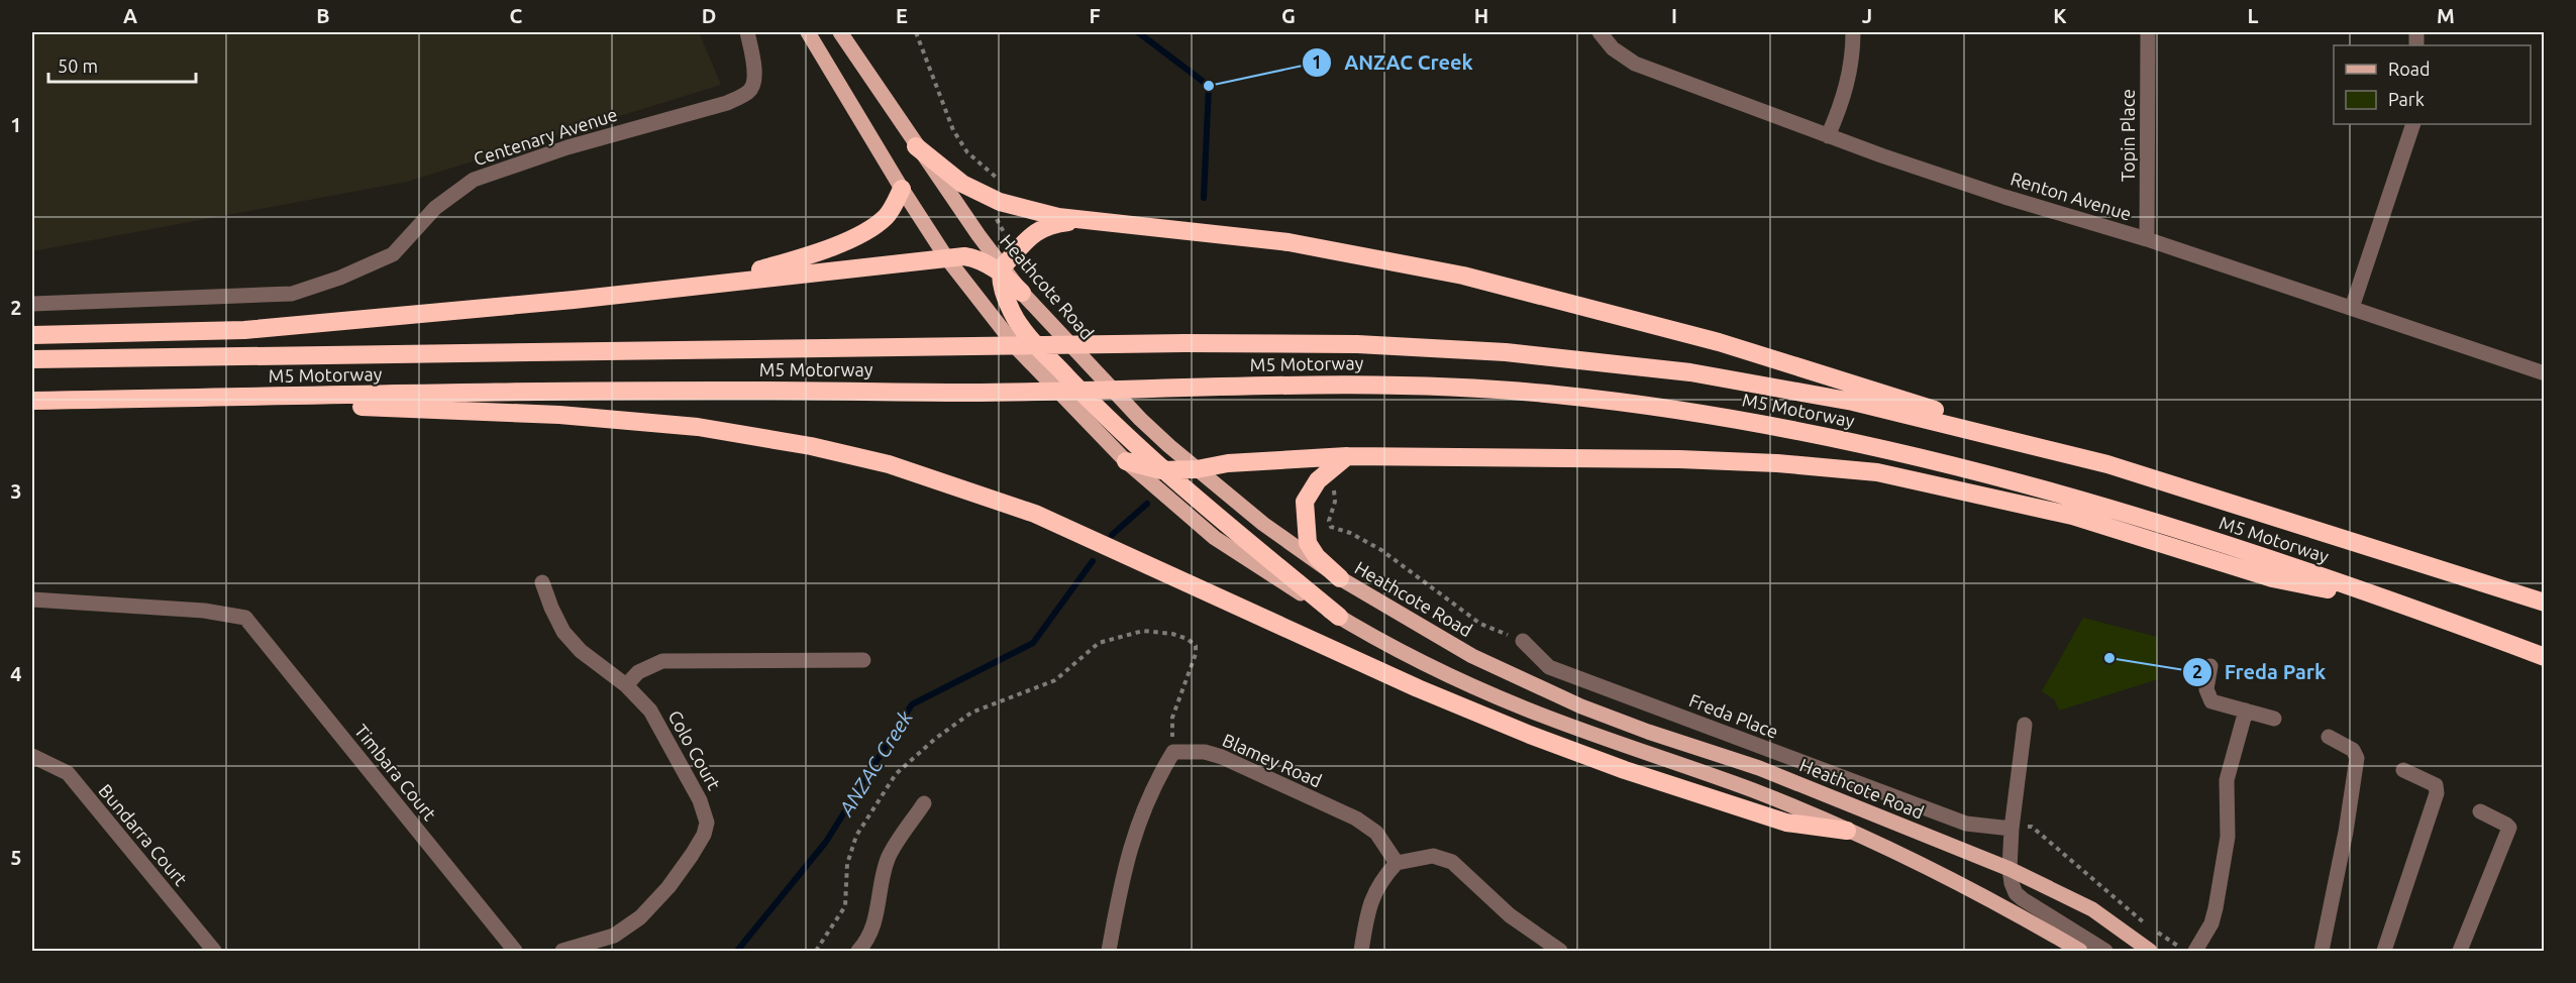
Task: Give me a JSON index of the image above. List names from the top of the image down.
{
  "streets": {
    "highway": ["M5 Motorway"],
    "main road": ["Heathcote Road"],
    "street": [
      "Topin Place",
      "Centenary Avenue",
      "Renton Avenue",
      "Freda Place",
      "Colo Court",
      "Blamey Road",
      "Timbara Court",
      "Bundarra Court"
    ]
  },
  "crossings": [
    ["Topin Place", "Renton Avenue"]
  ],
  "water": ["ANZAC Creek"],
  "places": ["ANZAC Creek", "Freda Park"],
  "legend": ["Road", "Park"],
  "scale_bar": "50 m",
  "grid": {
    "columns": [
      "A",
      "B",
      "C",
      "D",
      "E",
      "F",
      "G",
      "H",
      "I",
      "J",
      "K",
      "L",
      "M"
    ],
    "rows": [
      "1",
      "2",
      "3",
      "4",
      "5"
    ]
  }
}
